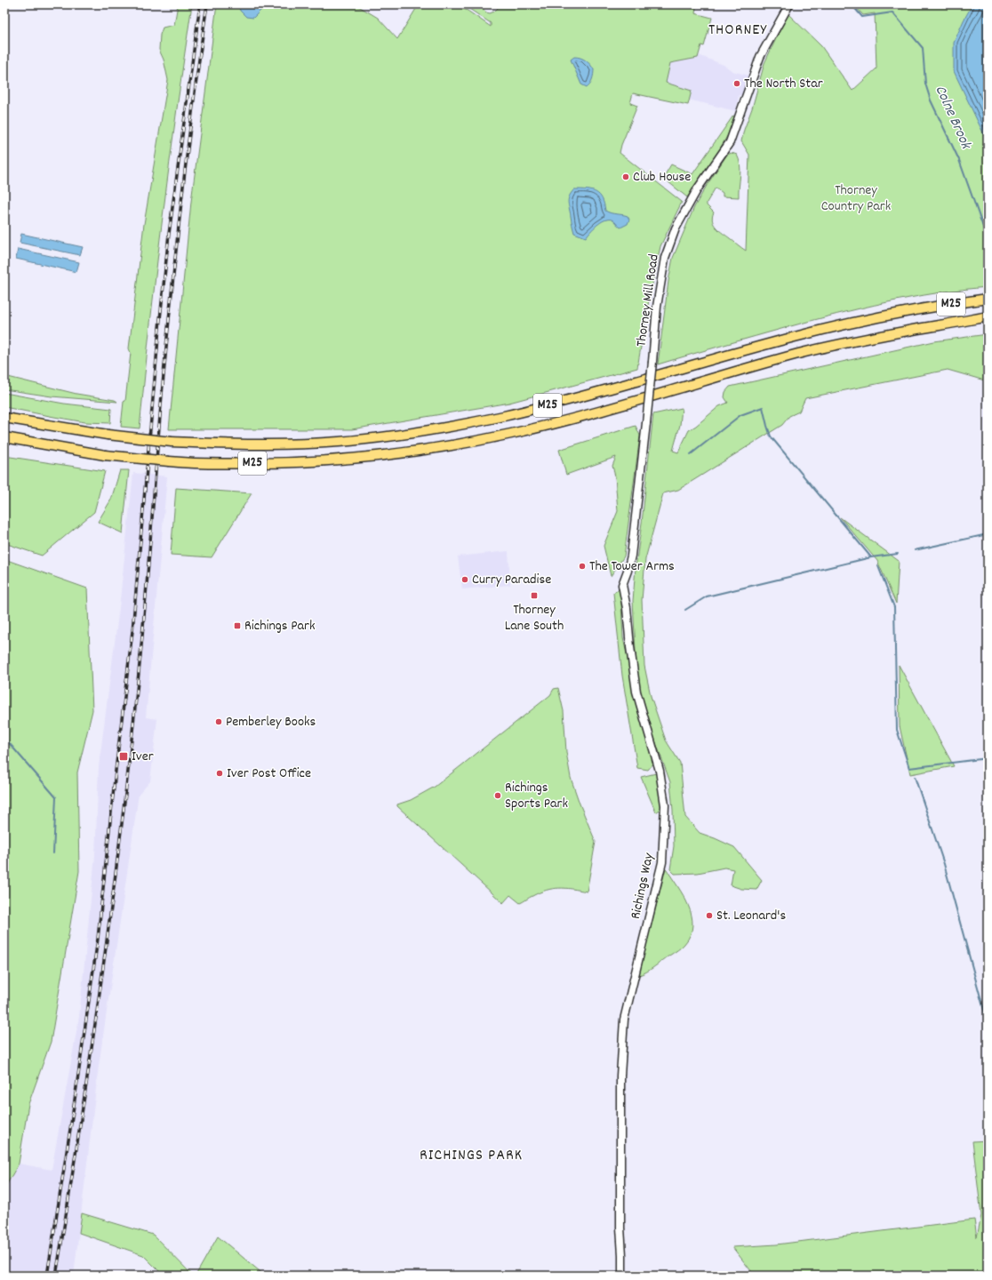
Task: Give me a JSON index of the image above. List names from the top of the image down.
{
  "streets": {
    "highway": ["M25"],
    "street": ["Thorney Mill Road", "Richings Way"]
  },
  "crossings": [
    ["Thorney Mill Road", "Richings Way"]
  ],
  "districts": ["THORNEY", "RICHINGS PARK"],
  "water": ["Colne Brook"],
  "parks": ["Thorney Country Park"],
  "places": {
    "other": [
      "The North Star",
      "Club House",
      "The Tower Arms",
      "Curry Paradise",
      "Pemberley Books",
      "Iver Post Office",
      "Richings Sports Park",
      "St. Leonard's"
    ],
    "transit": ["Thorney Lane South", "Richings Park", "Iver"]
  }
}
